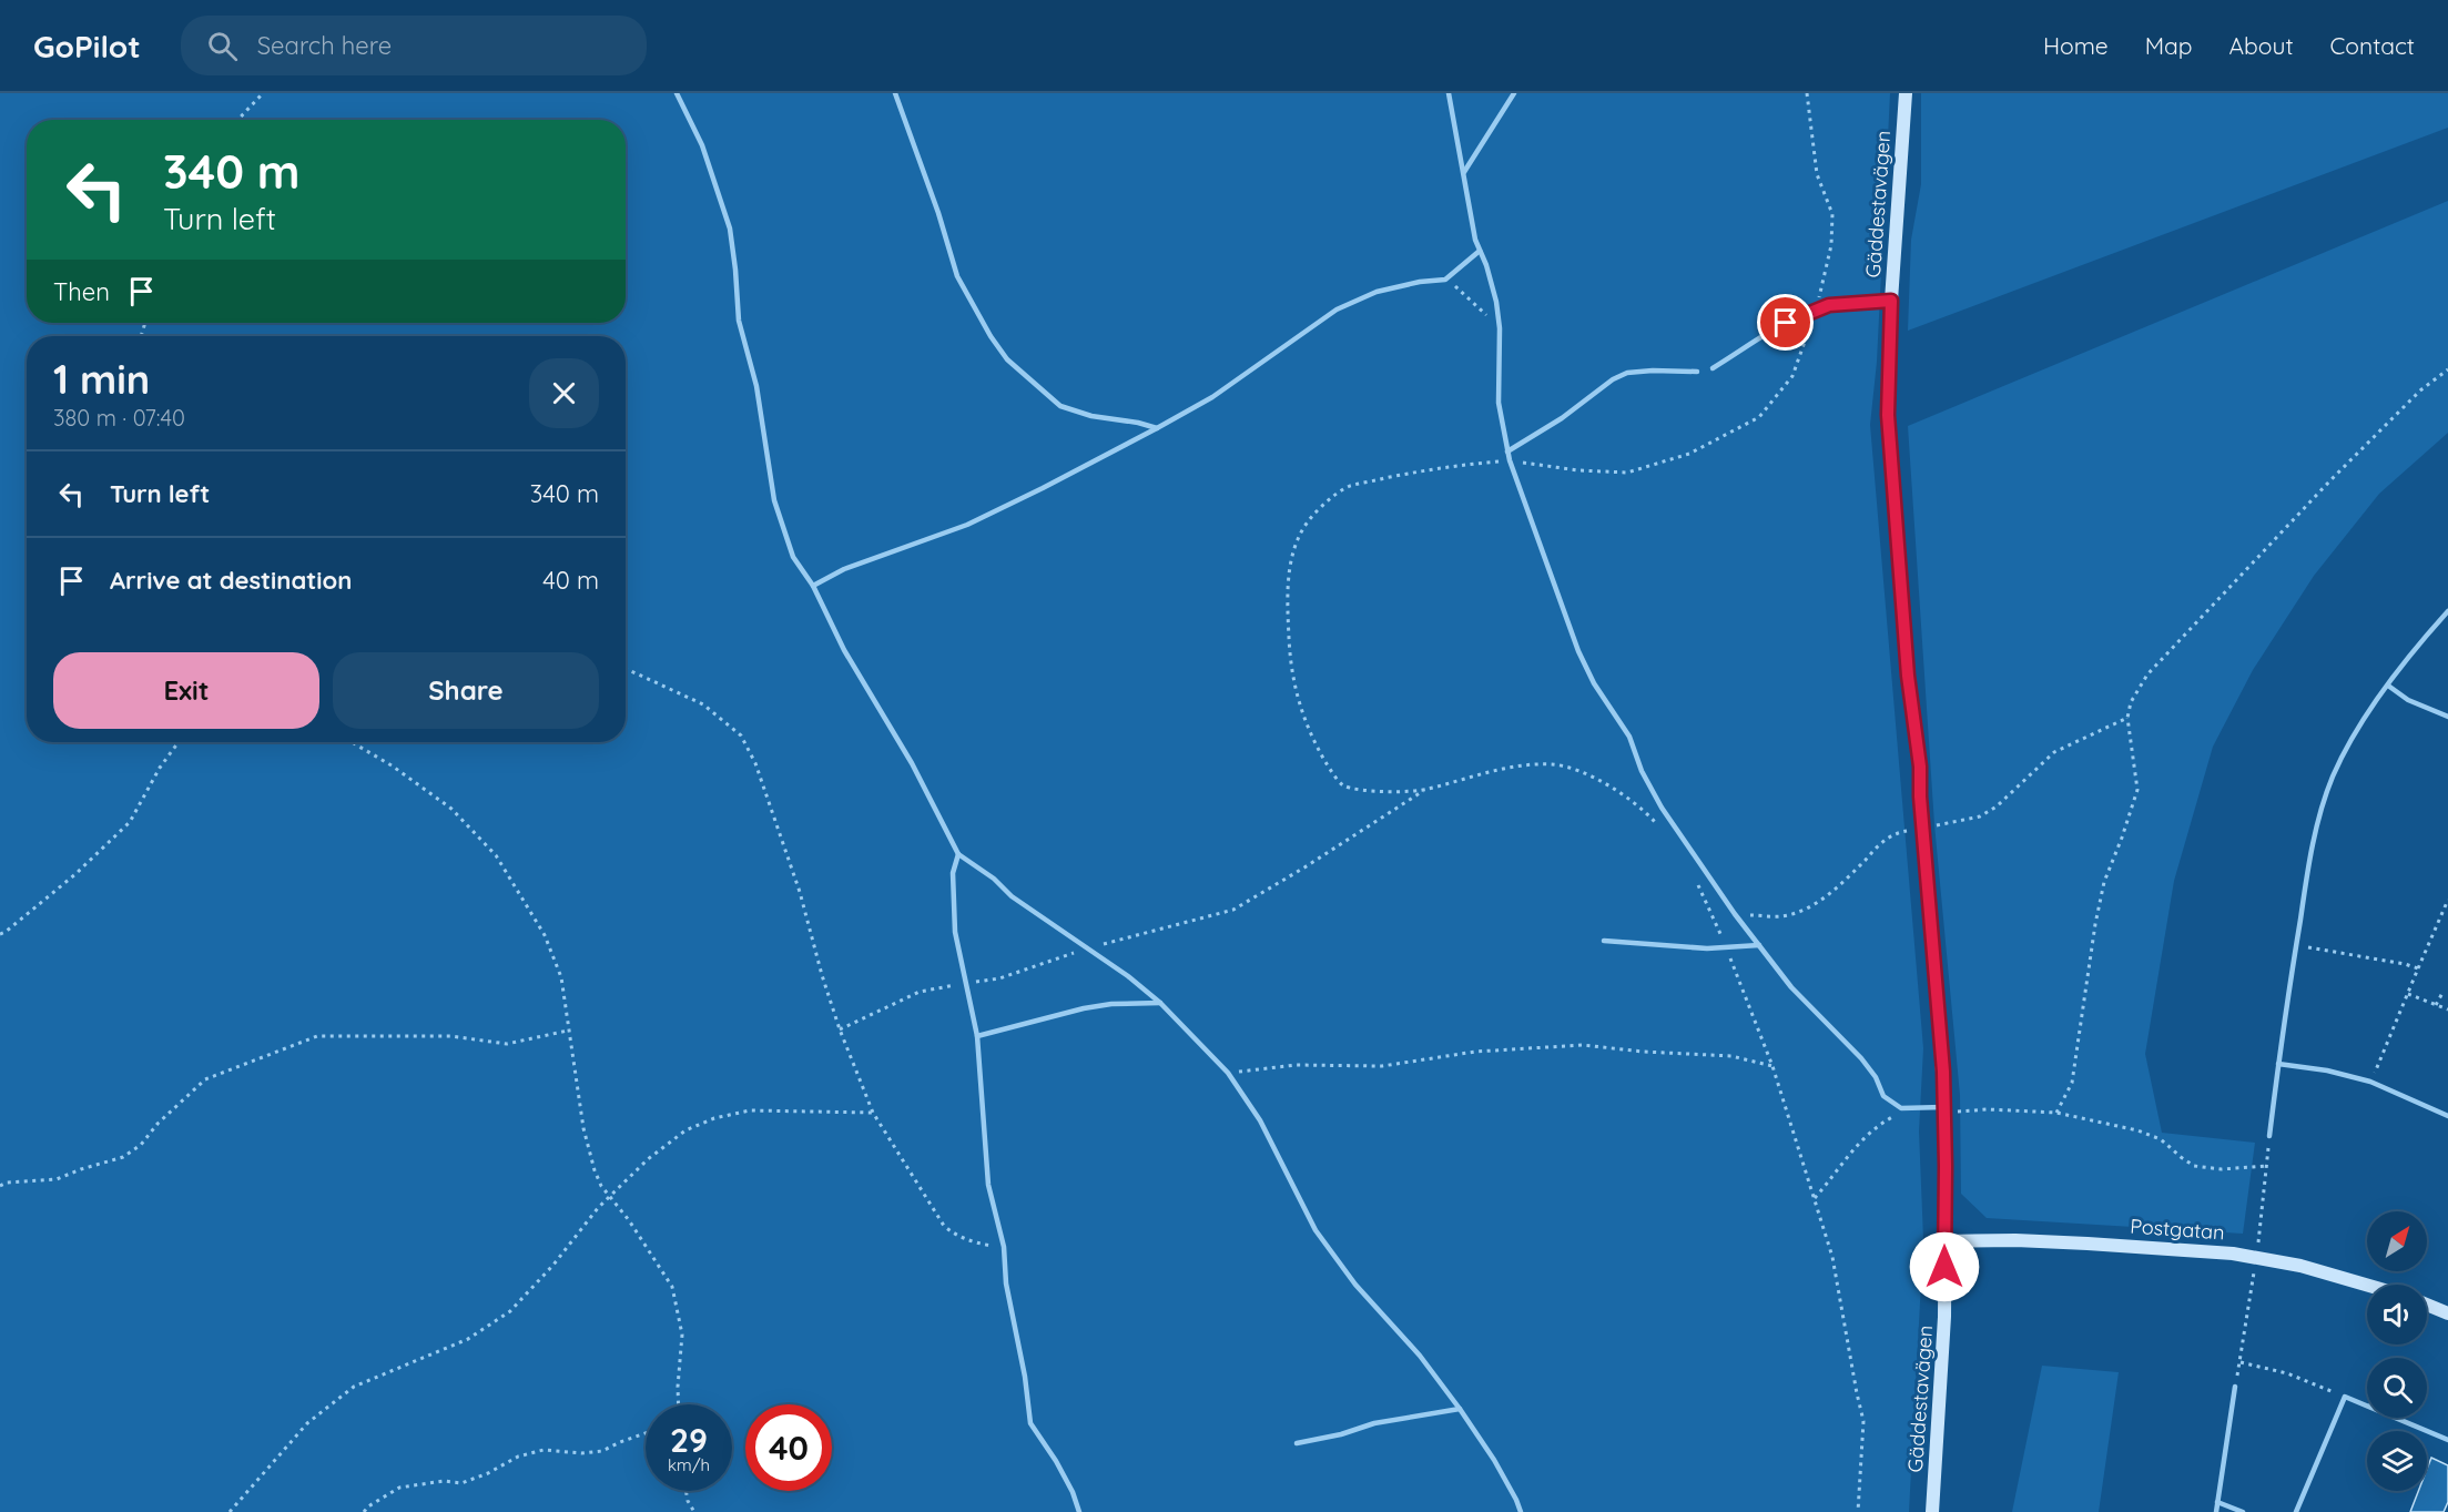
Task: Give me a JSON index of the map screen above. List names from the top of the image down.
{
  "streets": {
    "street": ["Gäddestavägen", "Postgatan"]
  },
  "crossings": [
    ["Gäddestavägen", "Postgatan"]
  ],
  "north": "top right",
  "page": {
    "header": "GoPilot",
    "search": "Search here",
    "nav": [
      "Home",
      "Map",
      "About",
      "Contact"
    ],
    "turn": ["340 m", "Turn left"],
    "then": "Then",
    "heading": ["1 min", "380 m · 07:40"],
    "list": [
      {
        "name": "Turn left",
        "value": "340 m"
      },
      {
        "name": "Arrive at destination",
        "value": "40 m"
      }
    ],
    "buttons": ["Exit", "Share"],
    "speed": "29 km/h",
    "limit": "40"
  }
}
